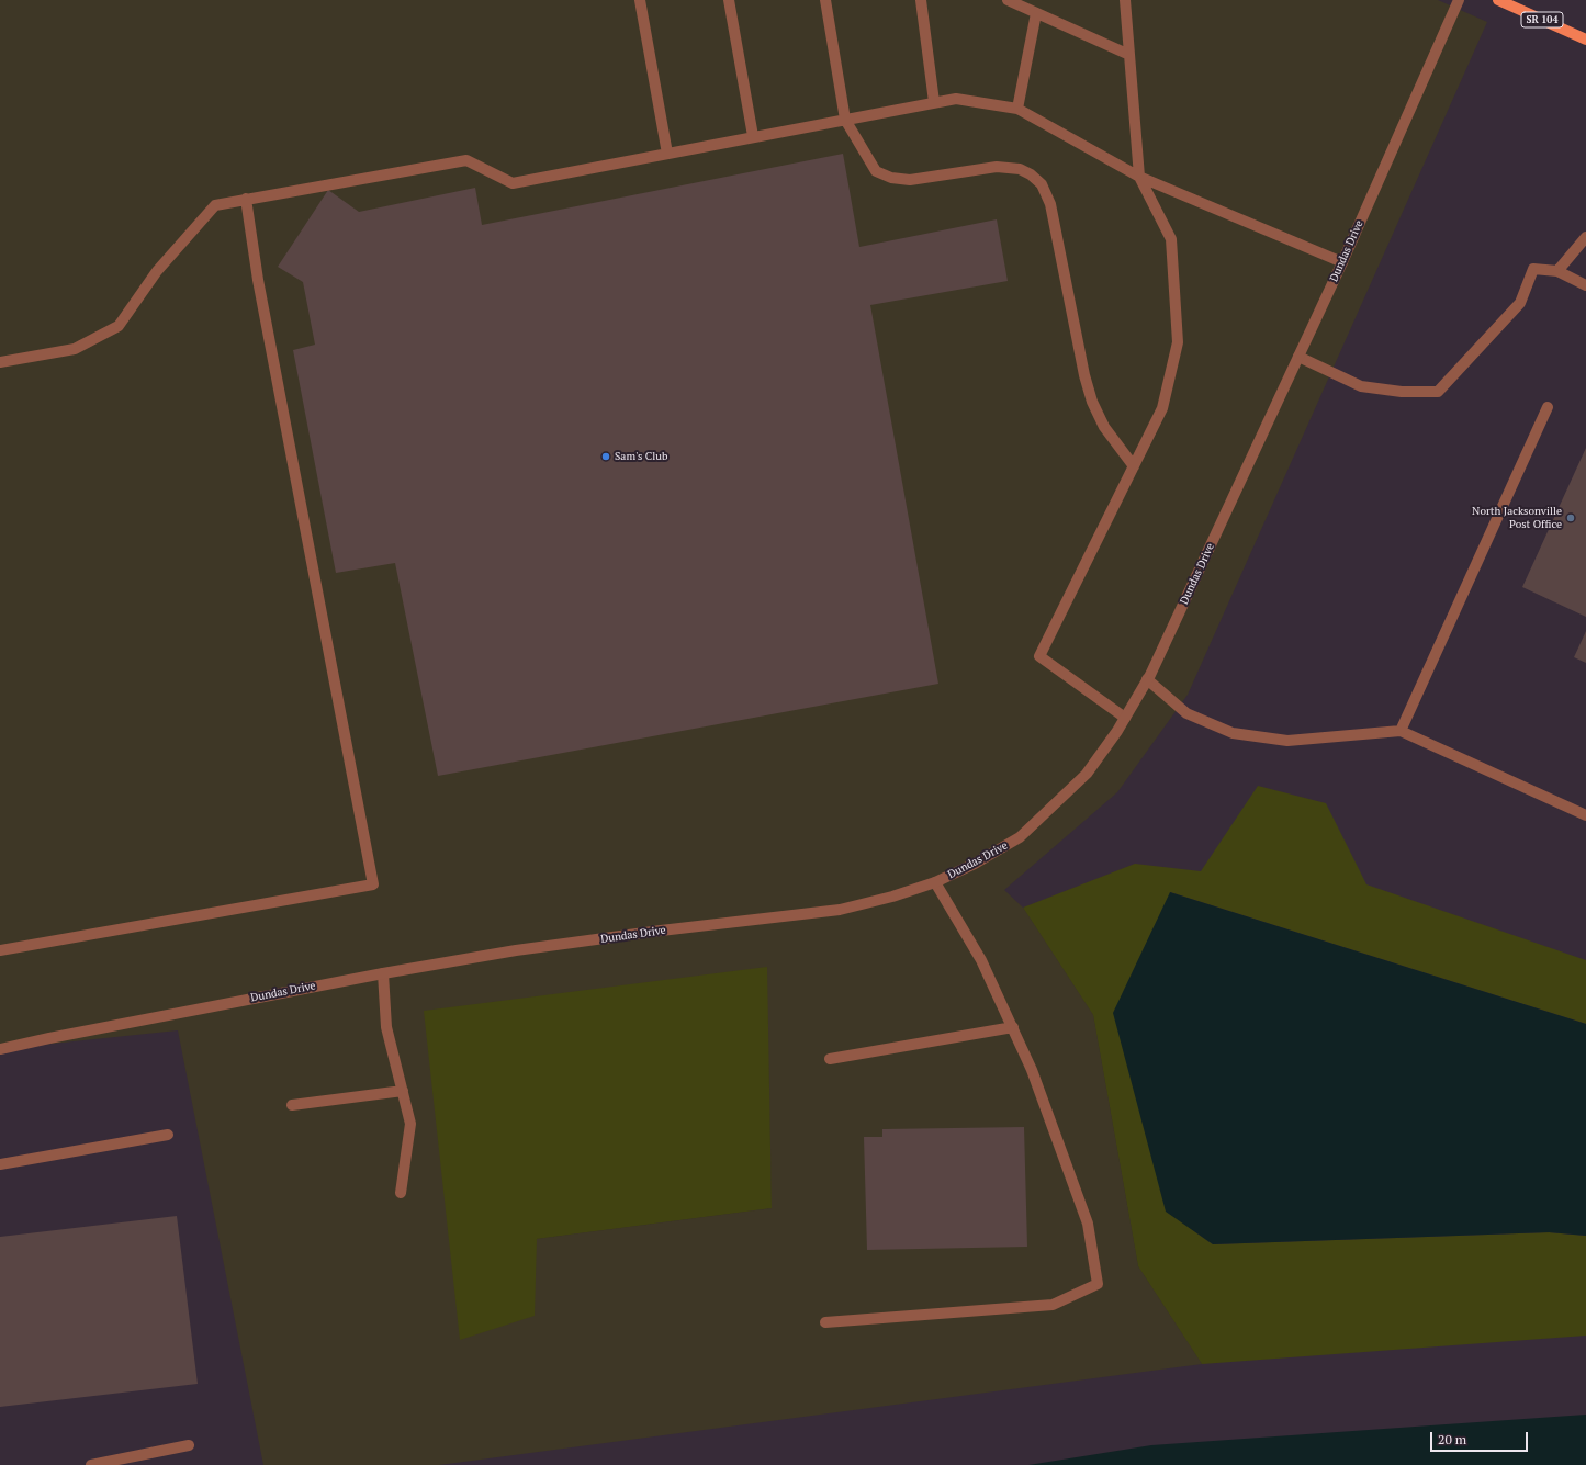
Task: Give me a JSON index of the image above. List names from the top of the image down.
{
  "streets": {
    "main road": ["SR 104"],
    "street": ["Dundas Drive"]
  },
  "places": ["Sam's Club", "North Jacksonville Post Office"],
  "scale_bar": "20 m"
}
